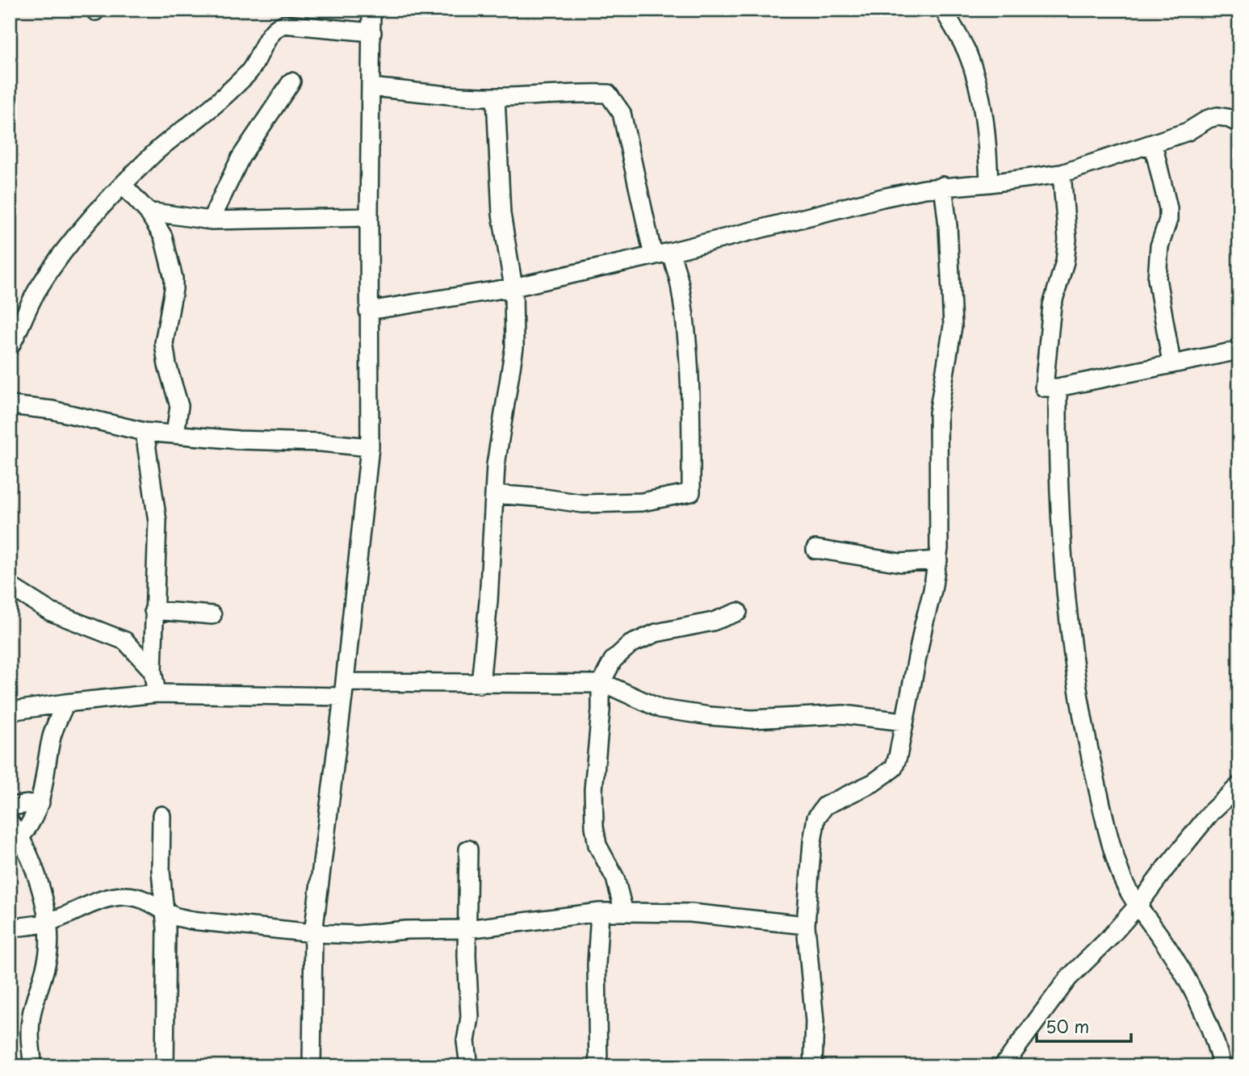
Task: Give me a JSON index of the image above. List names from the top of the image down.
{
  "scale_bar": "50 m"
}
